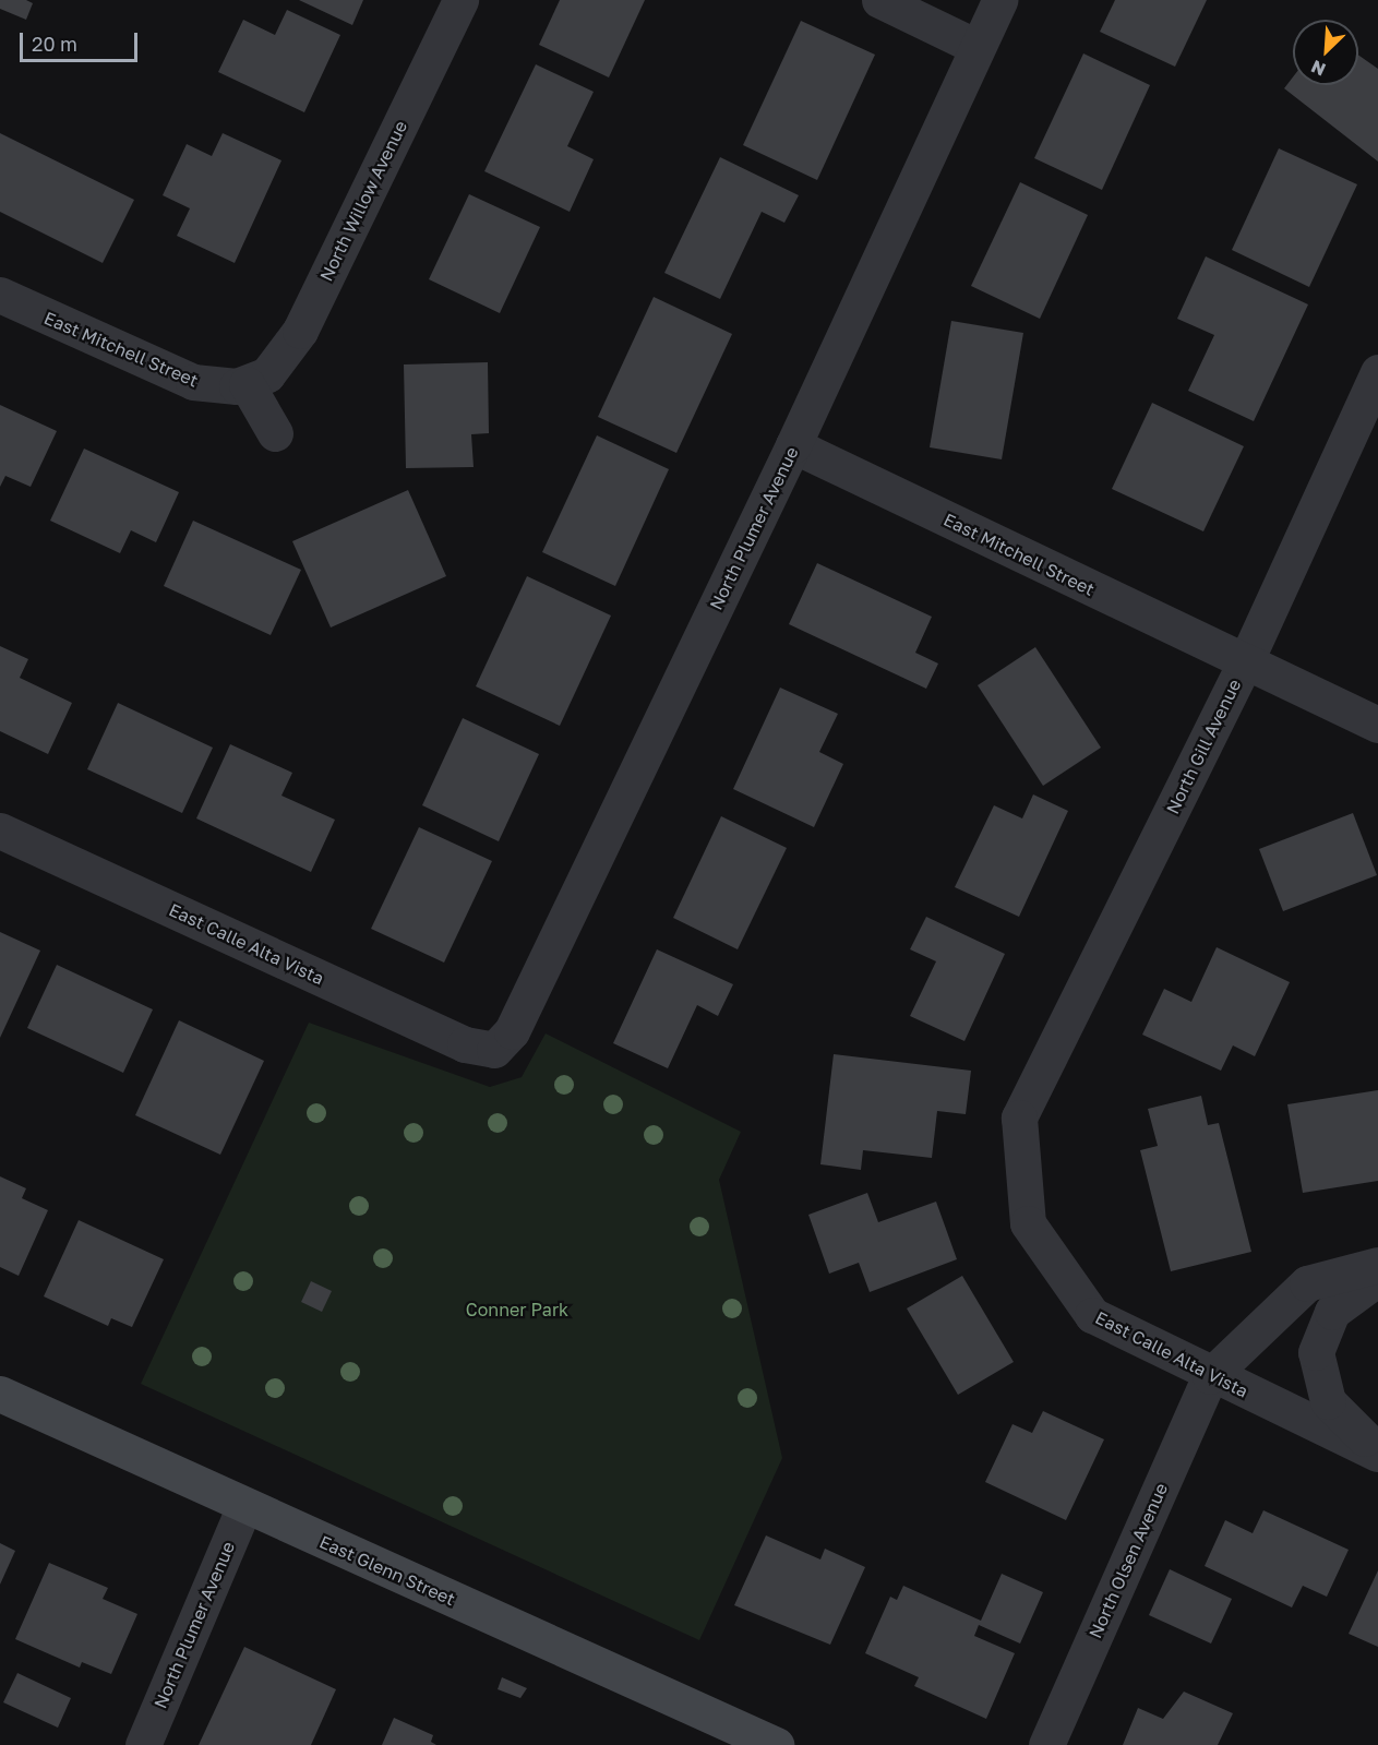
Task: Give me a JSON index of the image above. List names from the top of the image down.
{
  "streets": {
    "street": [
      "North Willow Avenue",
      "East Mitchell Street",
      "North Plumer Avenue",
      "North Gill Avenue",
      "East Calle Alta Vista",
      "North Olsen Avenue",
      "East Glenn Street"
    ]
  },
  "crossings": [
    ["North Willow Avenue", "East Mitchell Street"],
    ["East Mitchell Street", "North Plumer Avenue"],
    ["East Mitchell Street", "North Gill Avenue"],
    ["North Plumer Avenue", "East Calle Alta Vista"],
    ["North Plumer Avenue", "East Glenn Street"],
    ["North Gill Avenue", "East Calle Alta Vista"],
    ["East Calle Alta Vista", "North Olsen Avenue"]
  ],
  "parks": ["Conner Park"],
  "scale_bar": "20 m",
  "north": "bottom left"
}
